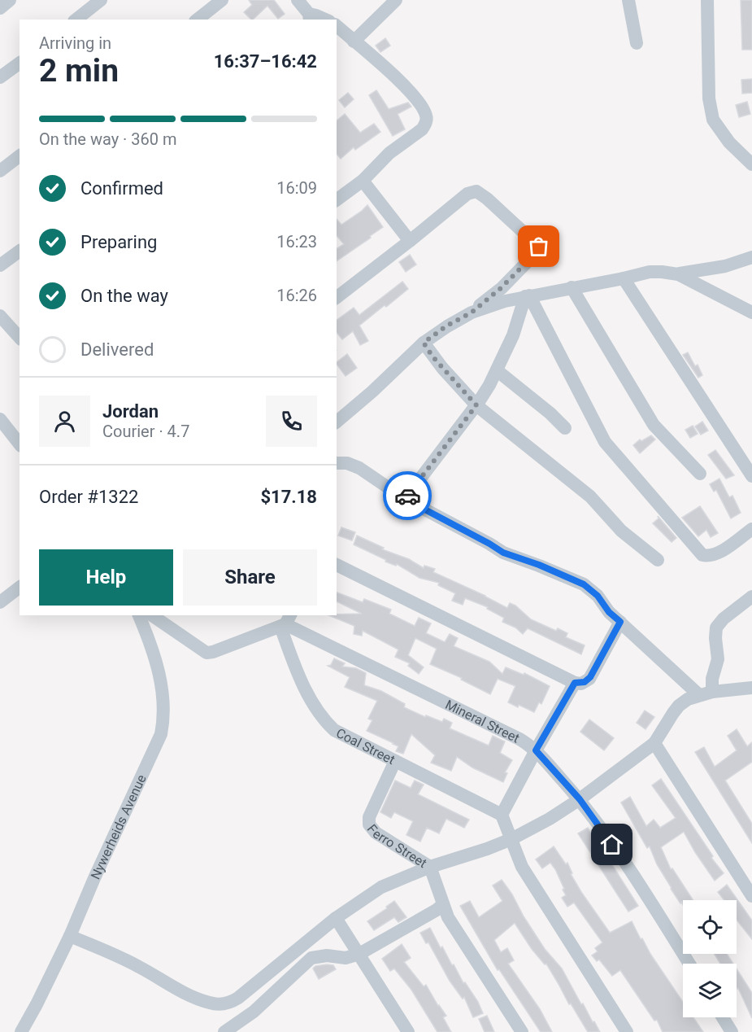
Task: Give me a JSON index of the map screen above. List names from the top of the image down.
{
  "streets": {
    "street": [
      "Mineral Street",
      "Coal Street",
      "Nywerheids Avenue",
      "Ferro Street"
    ]
  },
  "crossings": [
    ["Mineral Street", "Coal Street"],
    ["Coal Street", "Ferro Street"]
  ],
  "page": {
    "heading": ["2 min", "Arriving in", "16:37–16:42"],
    "panel": [
      "Jordan",
      "Courier · 4.7",
      "Order #1322",
      "$17.18"
    ],
    "bar": "On the way · 360 m",
    "list": [
      ["Confirmed", "16:09"],
      ["Preparing", "16:23"],
      ["On the way", "16:26"],
      "Delivered"
    ],
    "buttons": ["Help", "Share"]
  }
}
